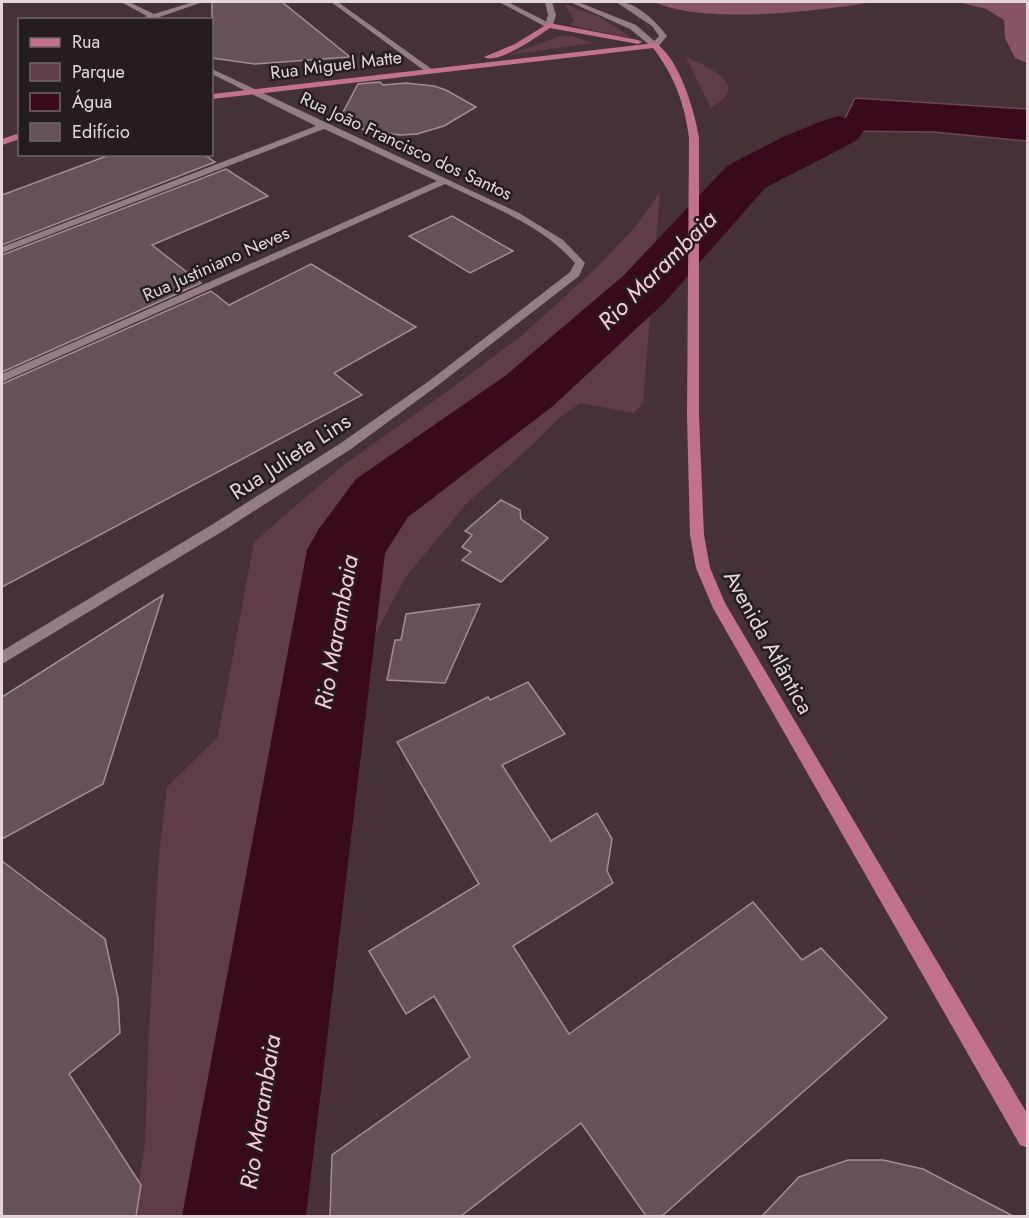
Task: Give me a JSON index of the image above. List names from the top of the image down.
{
  "streets": {
    "main road": ["Rua Miguel Matte", "Avenida Atlântica"],
    "street": ["Rua João Francisco dos Santos", "Rua Justiniano Neves", "Rua Julieta Lins"]
  },
  "crossings": [
    ["Rua Miguel Matte", "Rua João Francisco dos Santos"],
    ["Rua Miguel Matte", "Avenida Atlântica"],
    ["Rua João Francisco dos Santos", "Rua Justiniano Neves"],
    ["Rua João Francisco dos Santos", "Rua Julieta Lins"]
  ],
  "water": ["Rio Marambaia"],
  "legend": [
    "Rua",
    "Parque",
    "Água",
    "Edifício"
  ]
}
